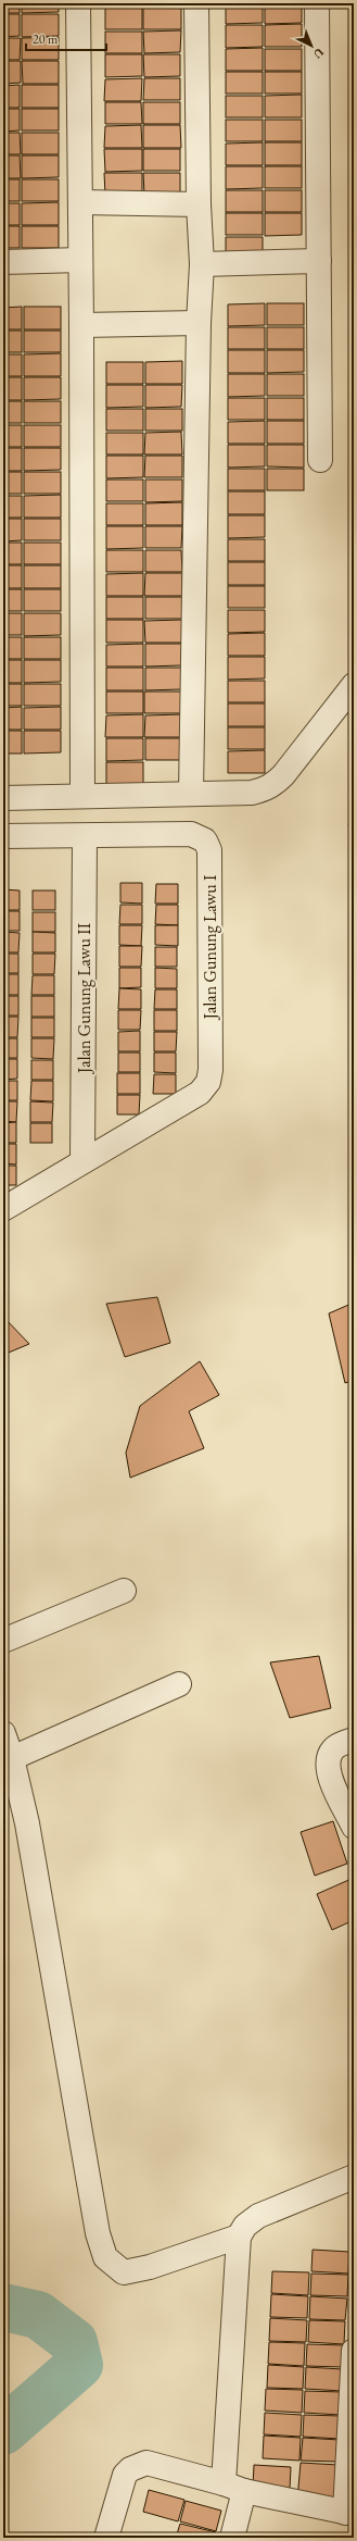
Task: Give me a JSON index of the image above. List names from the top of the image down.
{
  "streets": {
    "street": ["Jalan Gunung Lawu I", "Jalan Gunung Lawu II"]
  },
  "crossings": [
    ["Jalan Gunung Lawu I", "Jalan Gunung Lawu II"]
  ],
  "scale_bar": "20 m",
  "north": "bottom right"
}
